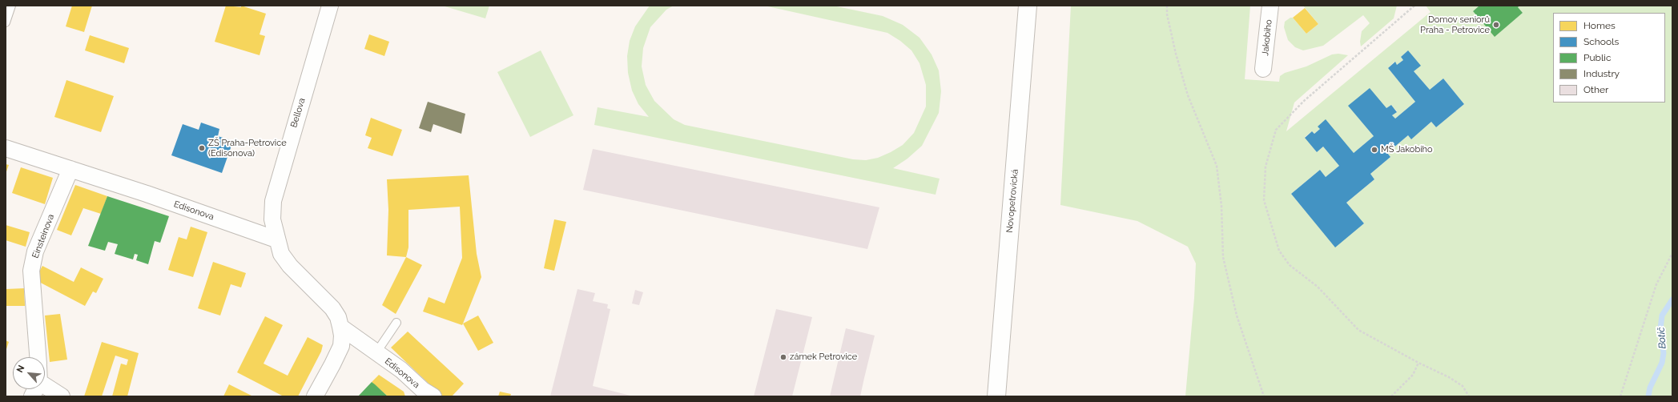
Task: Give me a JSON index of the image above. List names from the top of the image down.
{
  "streets": {
    "main road": ["Novopetrovická"],
    "street": [
      "Jakobiho",
      "Bellova",
      "Edisonova",
      "Einsteinova"
    ]
  },
  "crossings": [
    ["Bellova", "Edisonova"],
    ["Edisonova", "Einsteinova"]
  ],
  "water": ["Botič"],
  "places": [
    "Domov seniorů Praha - Petrovice",
    "ZŠ Praha-Petrovice (Edisonova)",
    "MŠ Jakobiho",
    "zámek Petrovice"
  ],
  "legend": [
    "Homes",
    "Schools",
    "Public",
    "Industry",
    "Other"
  ],
  "north": "top left"
}
